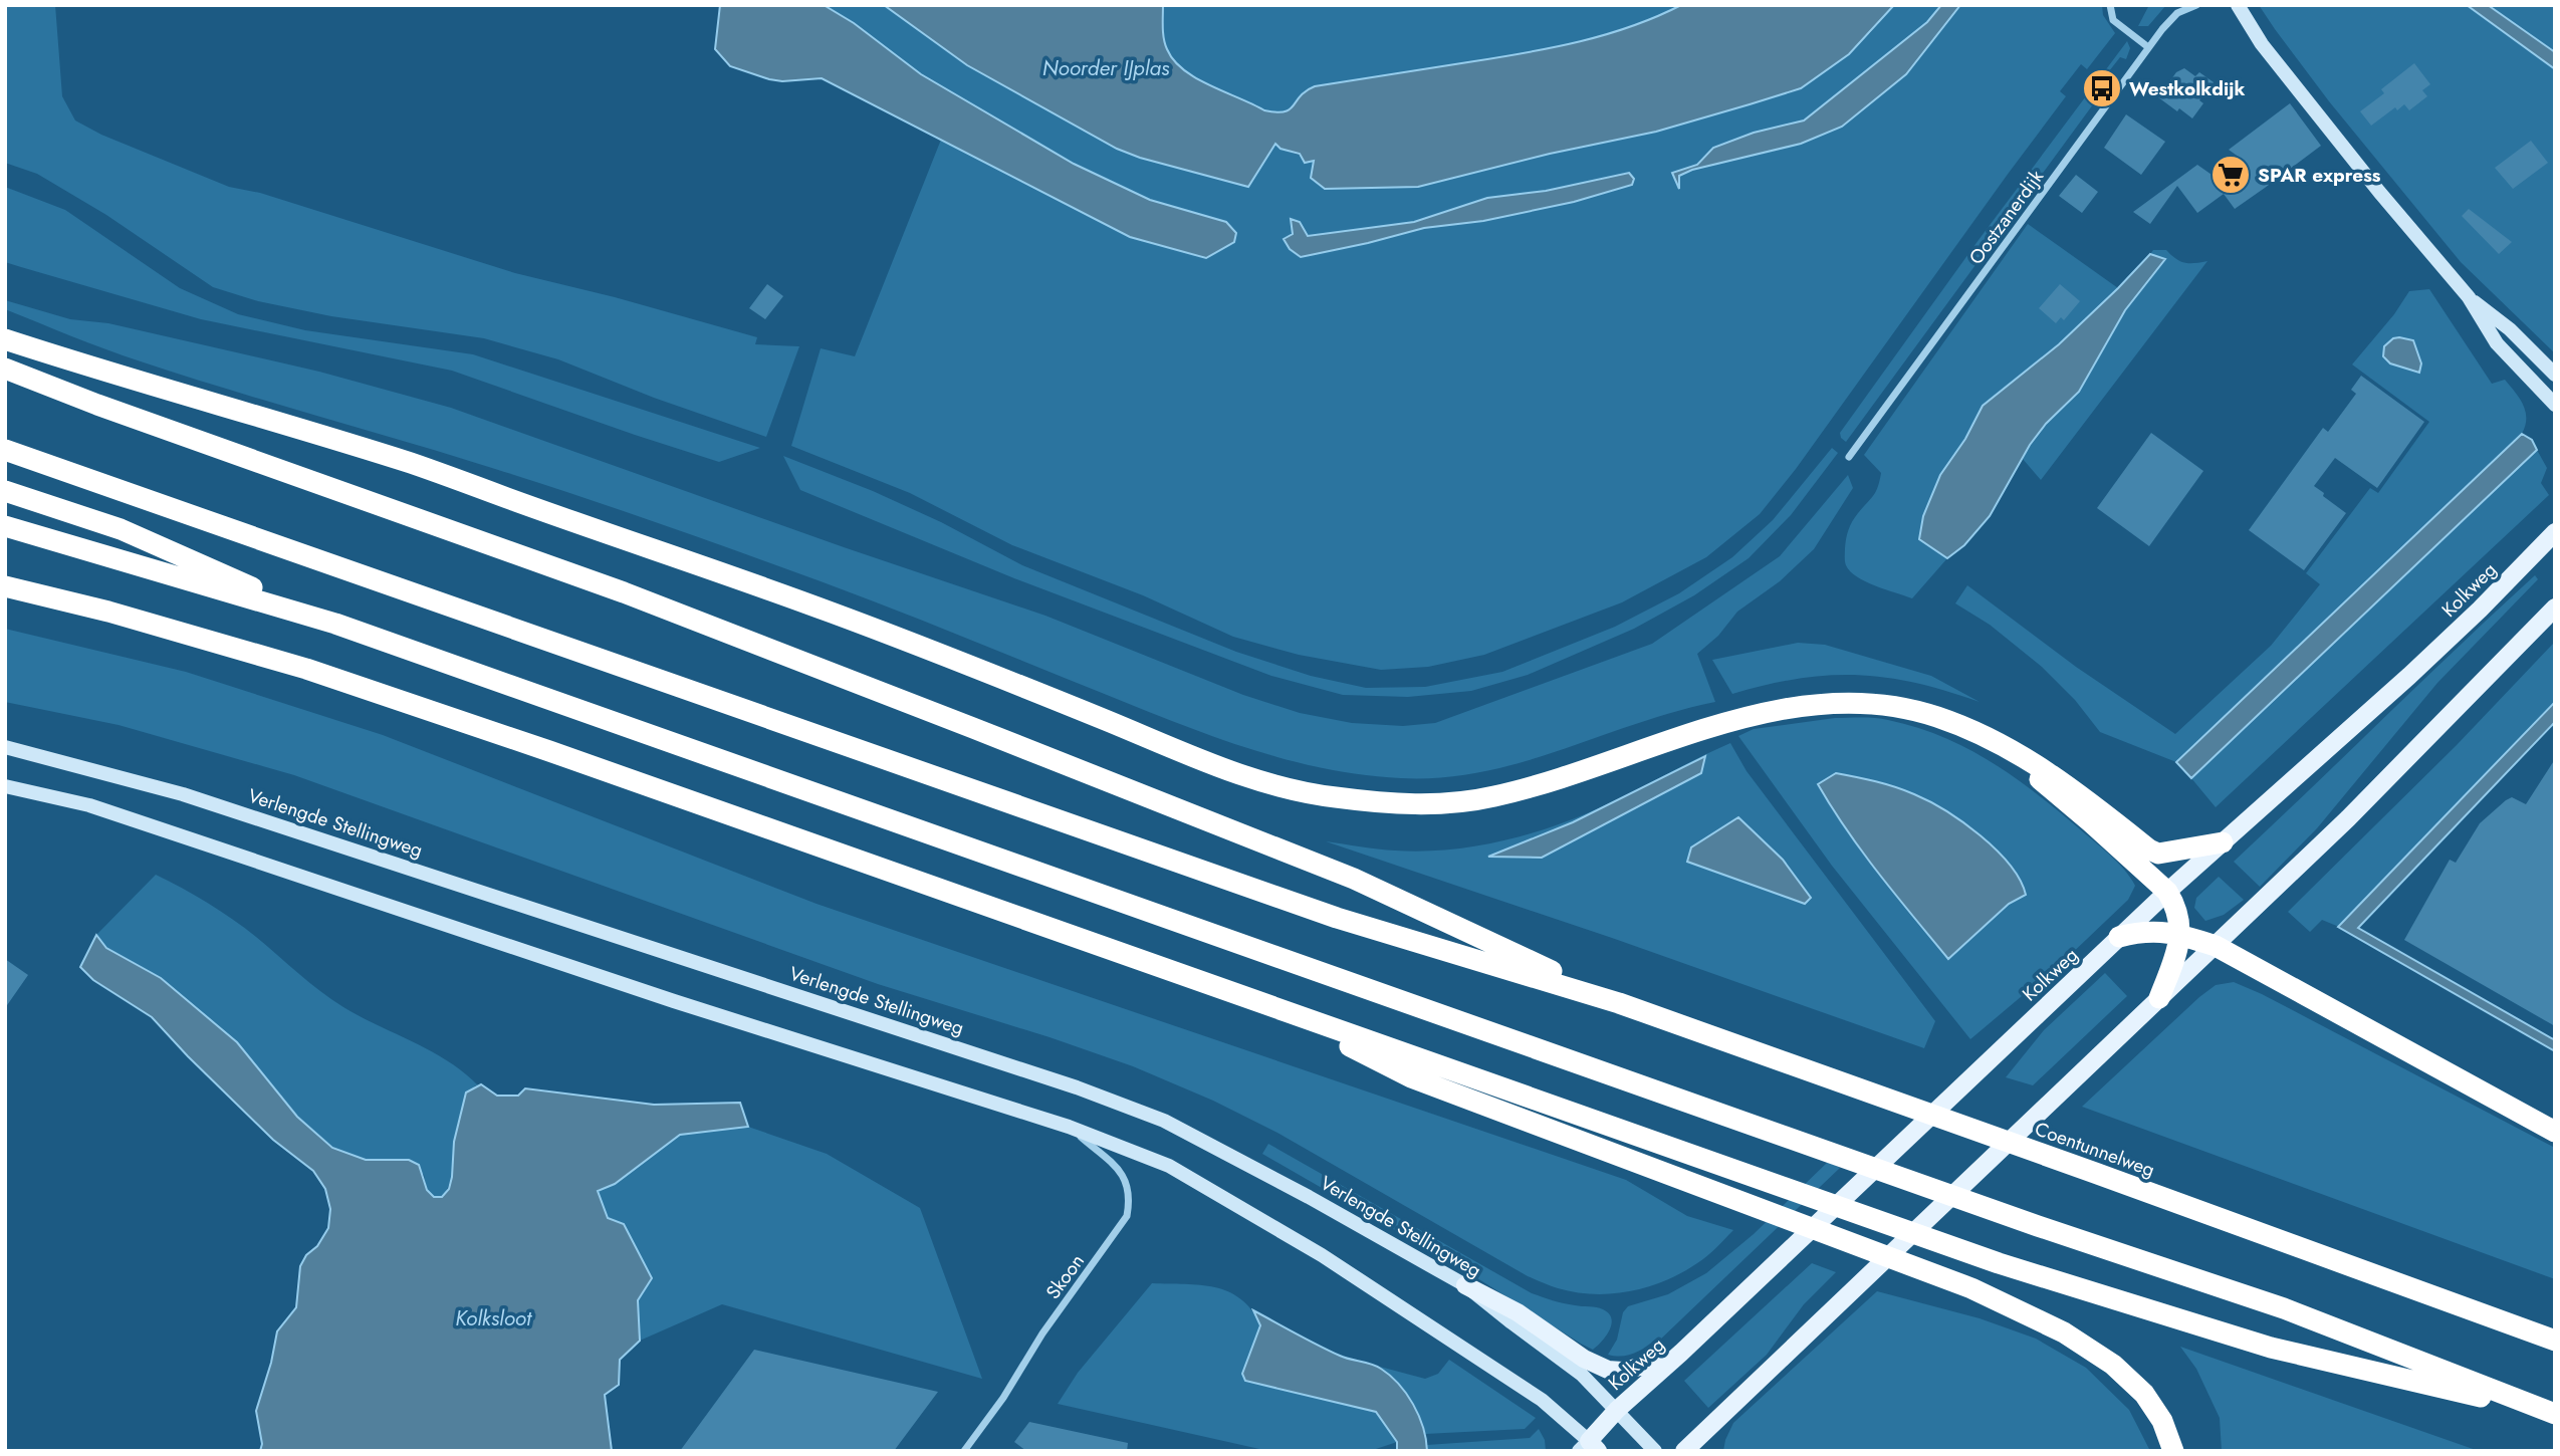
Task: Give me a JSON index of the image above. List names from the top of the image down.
{
  "streets": {
    "highway": ["Coentunnelweg"],
    "main road": ["Kolkweg", "Verlengde Stellingweg"],
    "street": ["Oostzanerdijk", "Skoon"]
  },
  "crossings": [
    ["Kolkweg", "Verlengde Stellingweg"]
  ],
  "water": ["Noorder IJplas", "Kolksloot"],
  "places": {
    "bus stop": ["Westkolkdijk"],
    "supermarket": ["SPAR express"]
  }
}
